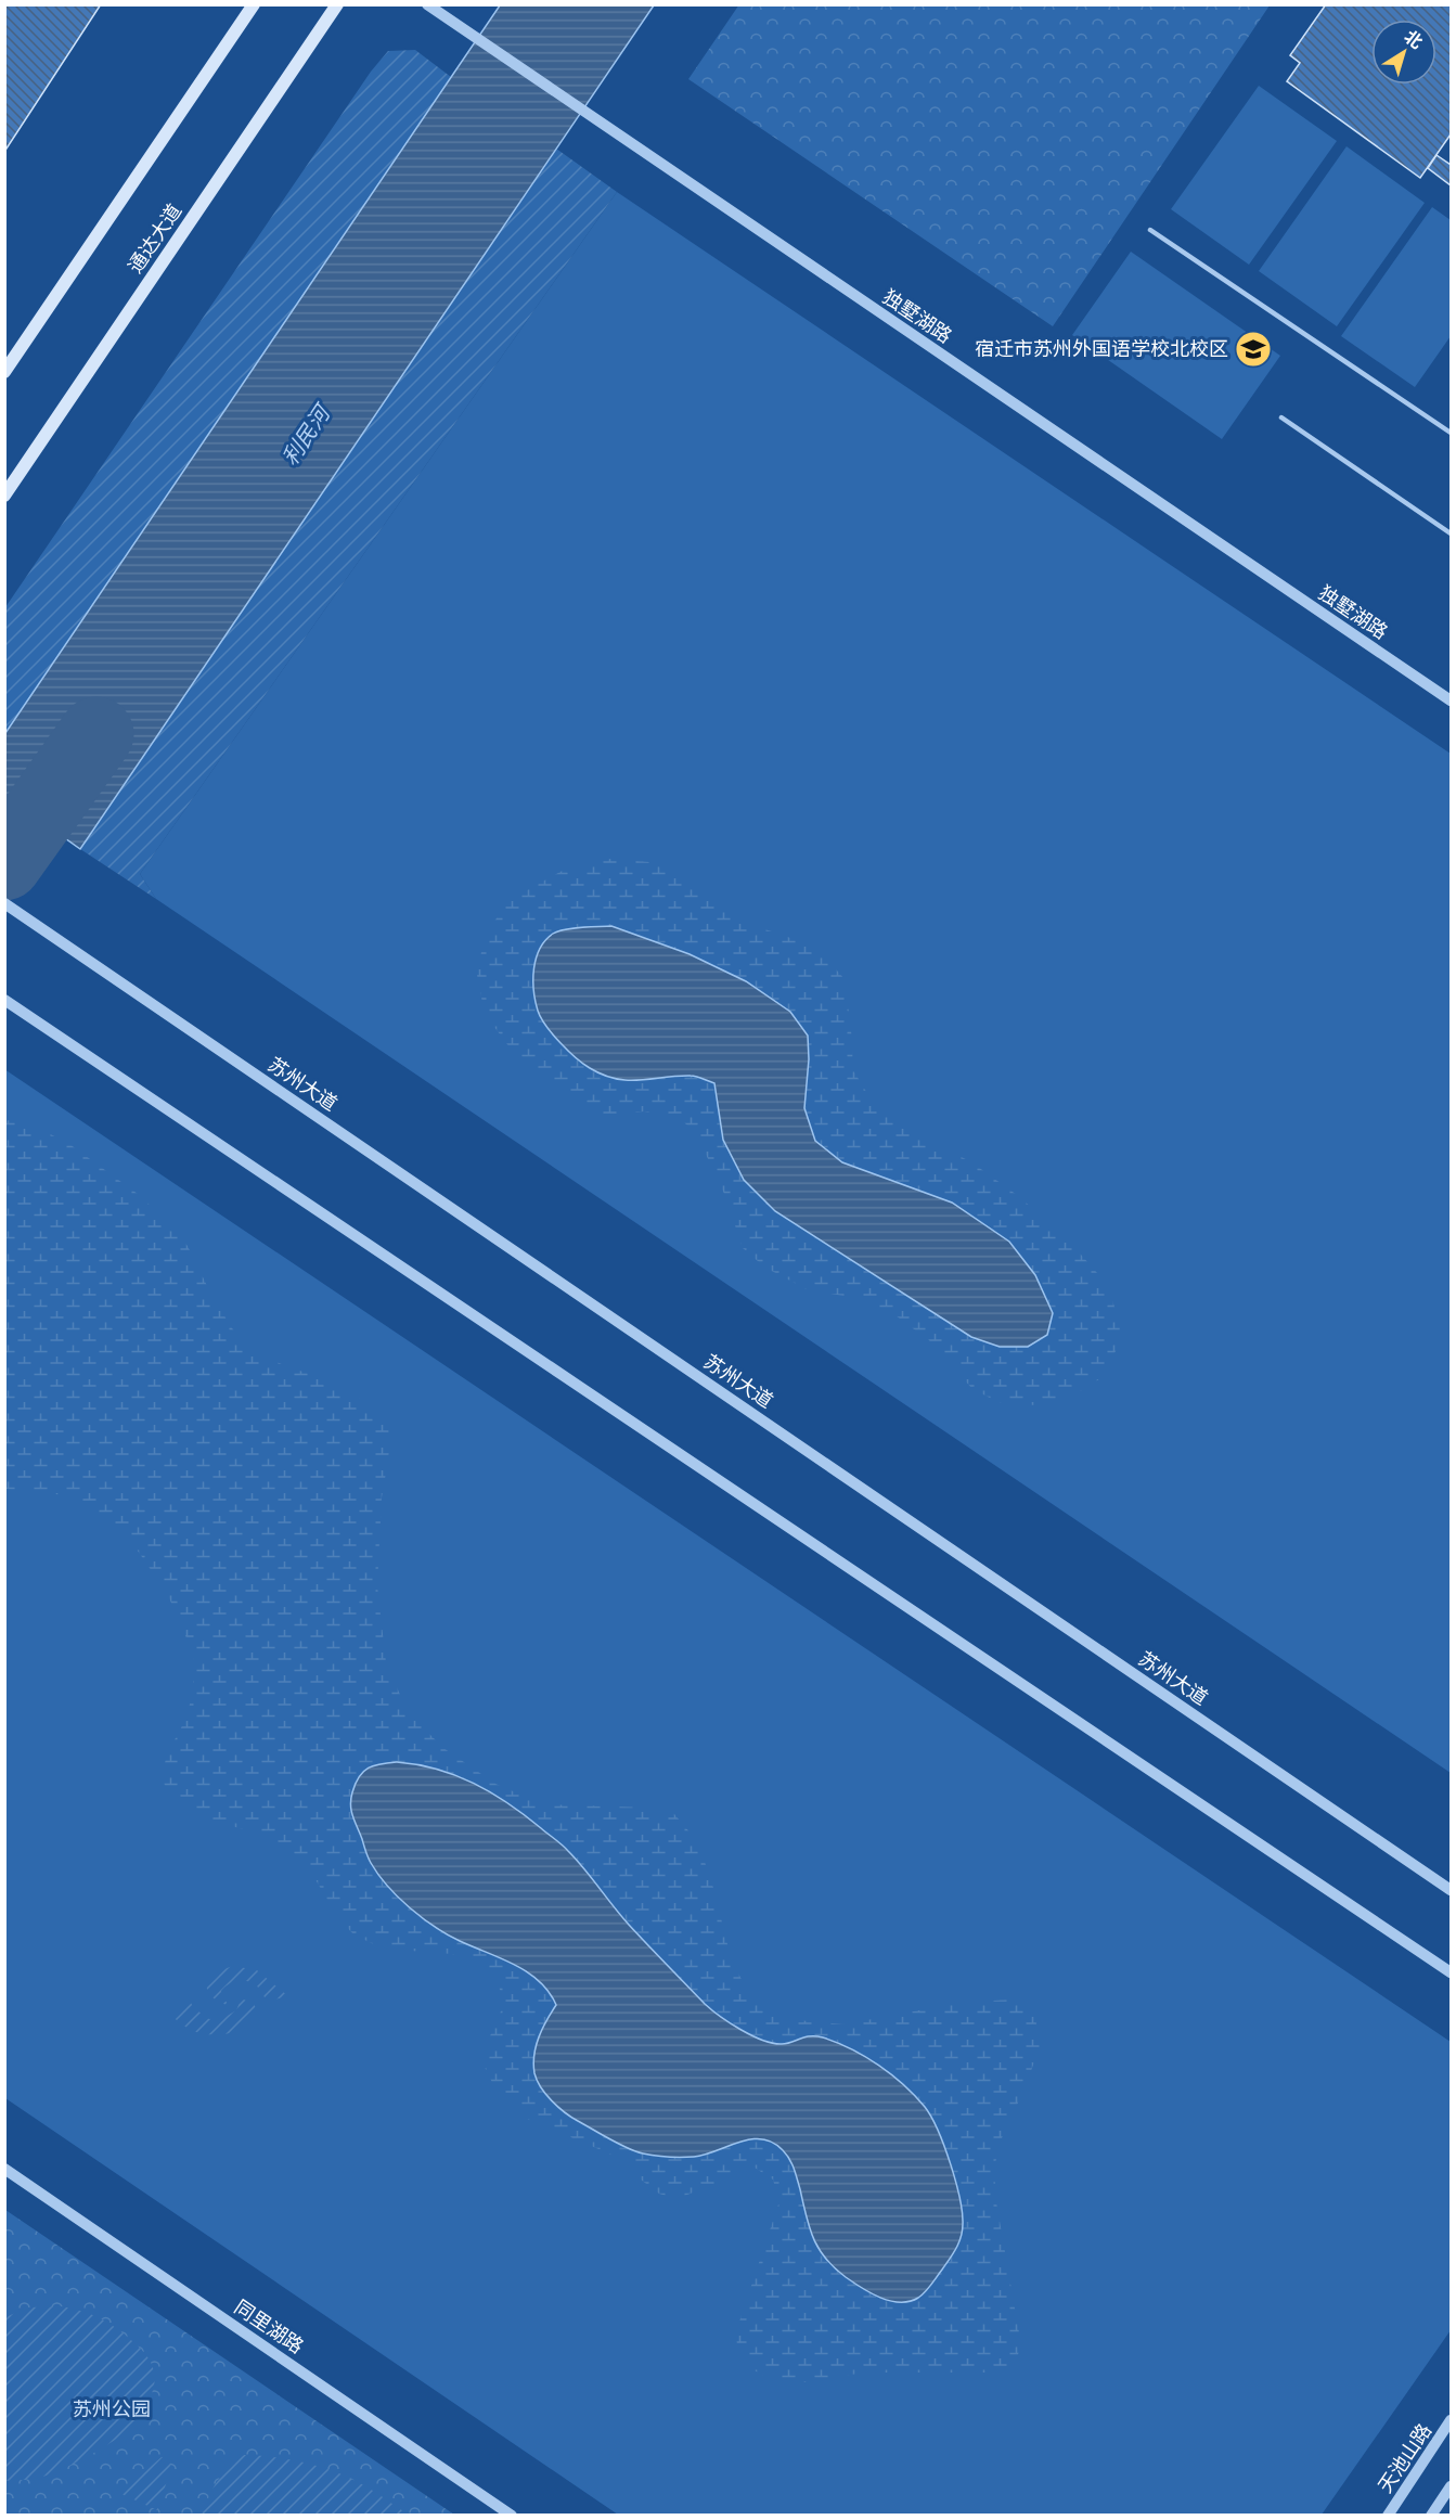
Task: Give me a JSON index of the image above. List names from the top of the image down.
{
  "streets": {
    "main road": ["通达大道"],
    "street": [
      "独墅湖路",
      "苏州大道",
      "同里湖路",
      "天池山路"
    ]
  },
  "water": ["利民河"],
  "parks": ["苏州公园"],
  "places": {
    "school or university": ["宿迁市苏州外国语学校北校区"]
  },
  "north": "top right"
}
